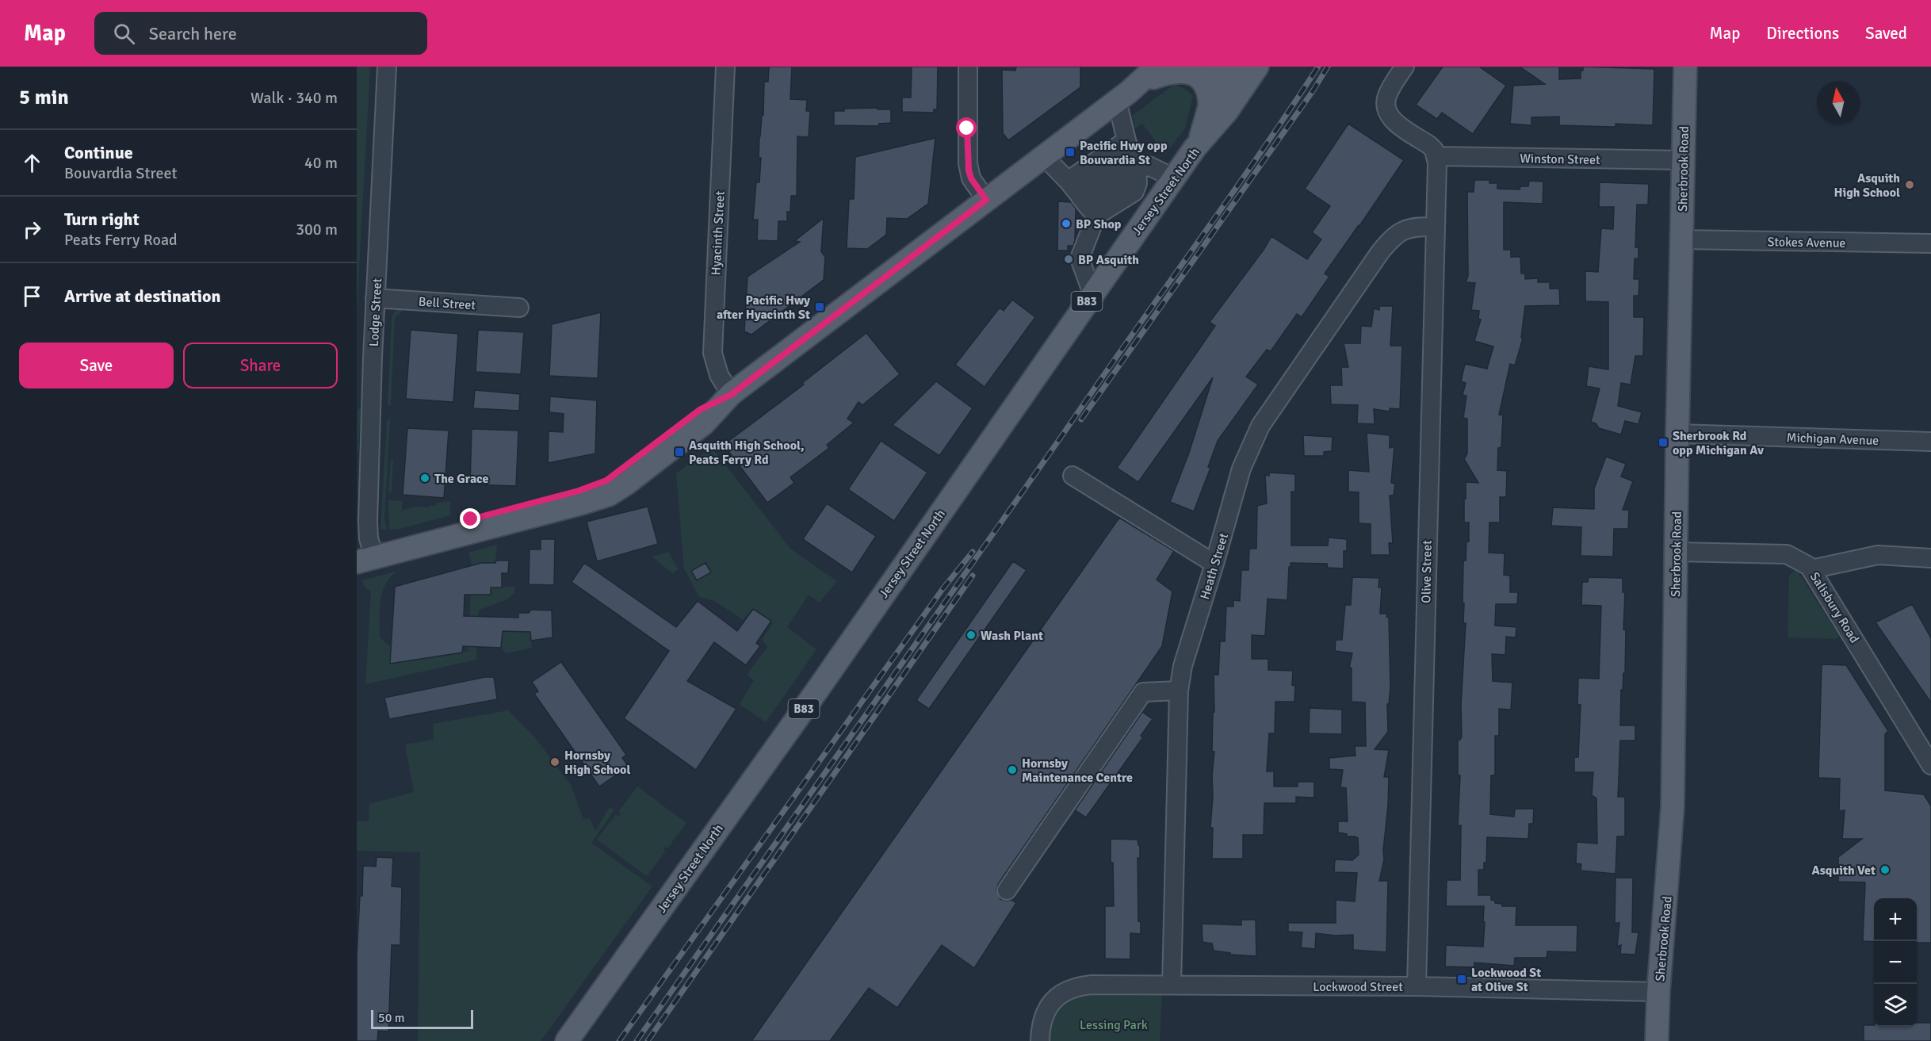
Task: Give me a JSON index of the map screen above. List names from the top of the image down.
{
  "streets": {
    "main road": ["Sherbrook Road", "Jersey Street North", "B83"],
    "street": [
      "Winston Street",
      "Hyacinth Street",
      "Stokes Avenue",
      "Bell Street",
      "Lodge Street",
      "Michigan Avenue",
      "Heath Street",
      "Olive Street",
      "Salisbury Road",
      "Lockwood Street"
    ]
  },
  "crossings": [
    ["Winston Street", "Sherbrook Road"],
    ["Winston Street", "Olive Street"],
    ["Sherbrook Road", "Stokes Avenue"],
    ["Sherbrook Road", "Michigan Avenue"],
    ["Sherbrook Road", "Salisbury Road"],
    ["Sherbrook Road", "Lockwood Street"],
    ["Jersey Street North", "B83"],
    ["Bell Street", "Lodge Street"],
    ["Heath Street", "Olive Street"],
    ["Heath Street", "Lockwood Street"],
    ["Olive Street", "Lockwood Street"]
  ],
  "parks": ["Lessing Park"],
  "places": {
    "transit": [
      "Pacific Hwy opp Bouvardia St",
      "Pacific Hwy after Hyacinth St",
      "Sherbrook Rd opp Michigan Av",
      "Asquith High School, Peats Ferry Rd",
      "Lockwood St at Olive St"
    ],
    "other": [
      "Asquith High School",
      "BP Shop",
      "BP Asquith",
      "The Grace",
      "Wash Plant",
      "Hornsby High School",
      "Hornsby Maintenance Centre",
      "Asquith Vet"
    ]
  },
  "scale_bar": "50 m",
  "north": "top",
  "page": {
    "header": "Map",
    "search": "Search here",
    "nav": ["Map", "Directions", "Saved"],
    "heading": ["5 min", "Walk · 340 m"],
    "list": [
      ["Continue", "Bouvardia Street", "40 m"],
      ["Turn right", "Peats Ferry Road", "300 m"],
      "Arrive at destination"
    ],
    "buttons": ["Save", "Share"],
    "map_buttons": ["+", "−"],
    "scale": "50 m"
  }
}
